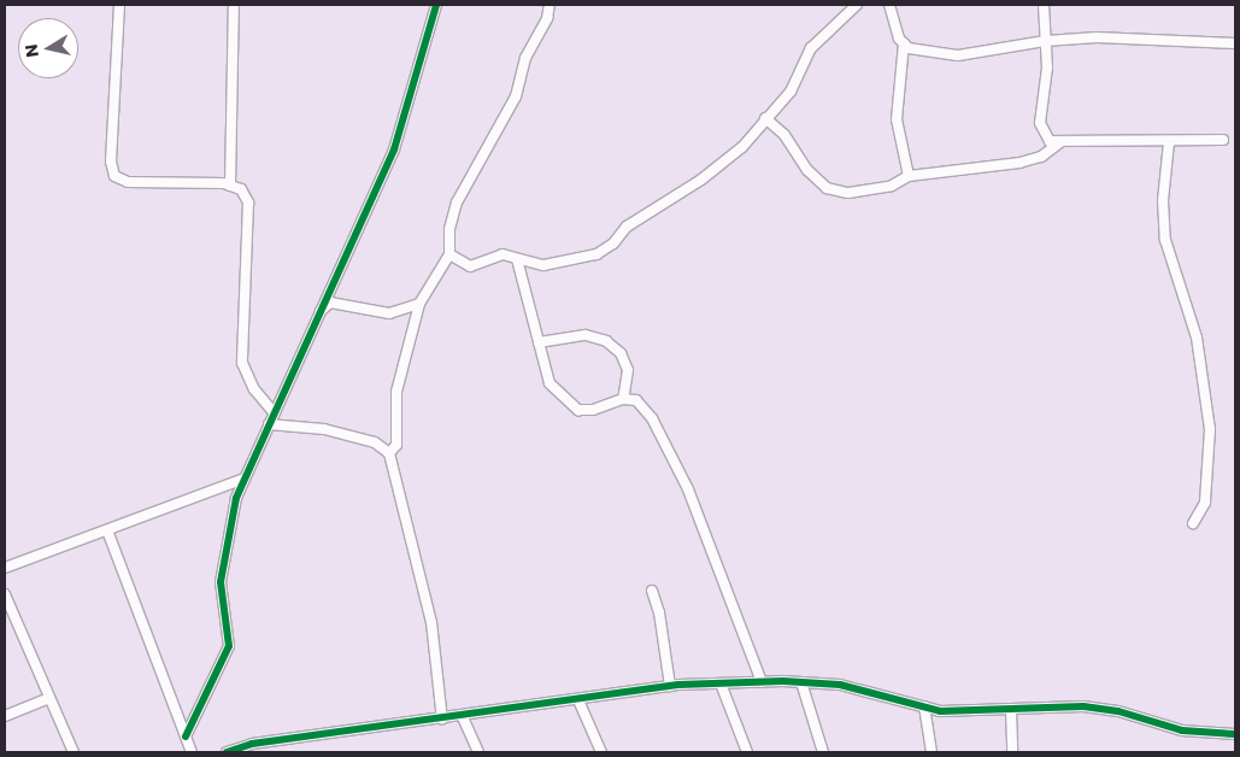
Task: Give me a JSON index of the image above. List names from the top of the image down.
{
  "north": "left"
}
